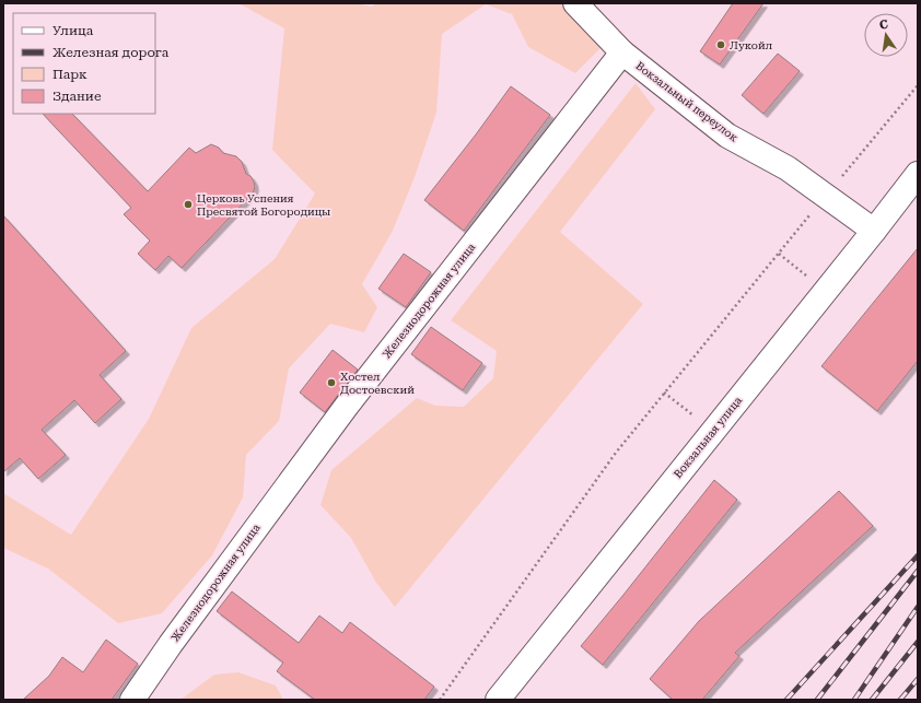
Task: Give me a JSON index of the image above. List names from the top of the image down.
{
  "streets": {
    "street": ["Вокзальный переулок", "Железнодорожная улица", "Вокзальная улица"]
  },
  "crossings": [
    ["Вокзальный переулок", "Железнодорожная улица"],
    ["Вокзальный переулок", "Вокзальная улица"]
  ],
  "places": ["Лукойл", "Церковь Успения Пресвятой Богородицы", "Хостел Достоевский"],
  "legend": [
    "Улица",
    "Железная дорога",
    "Парк",
    "Здание"
  ],
  "north": "top"
}
